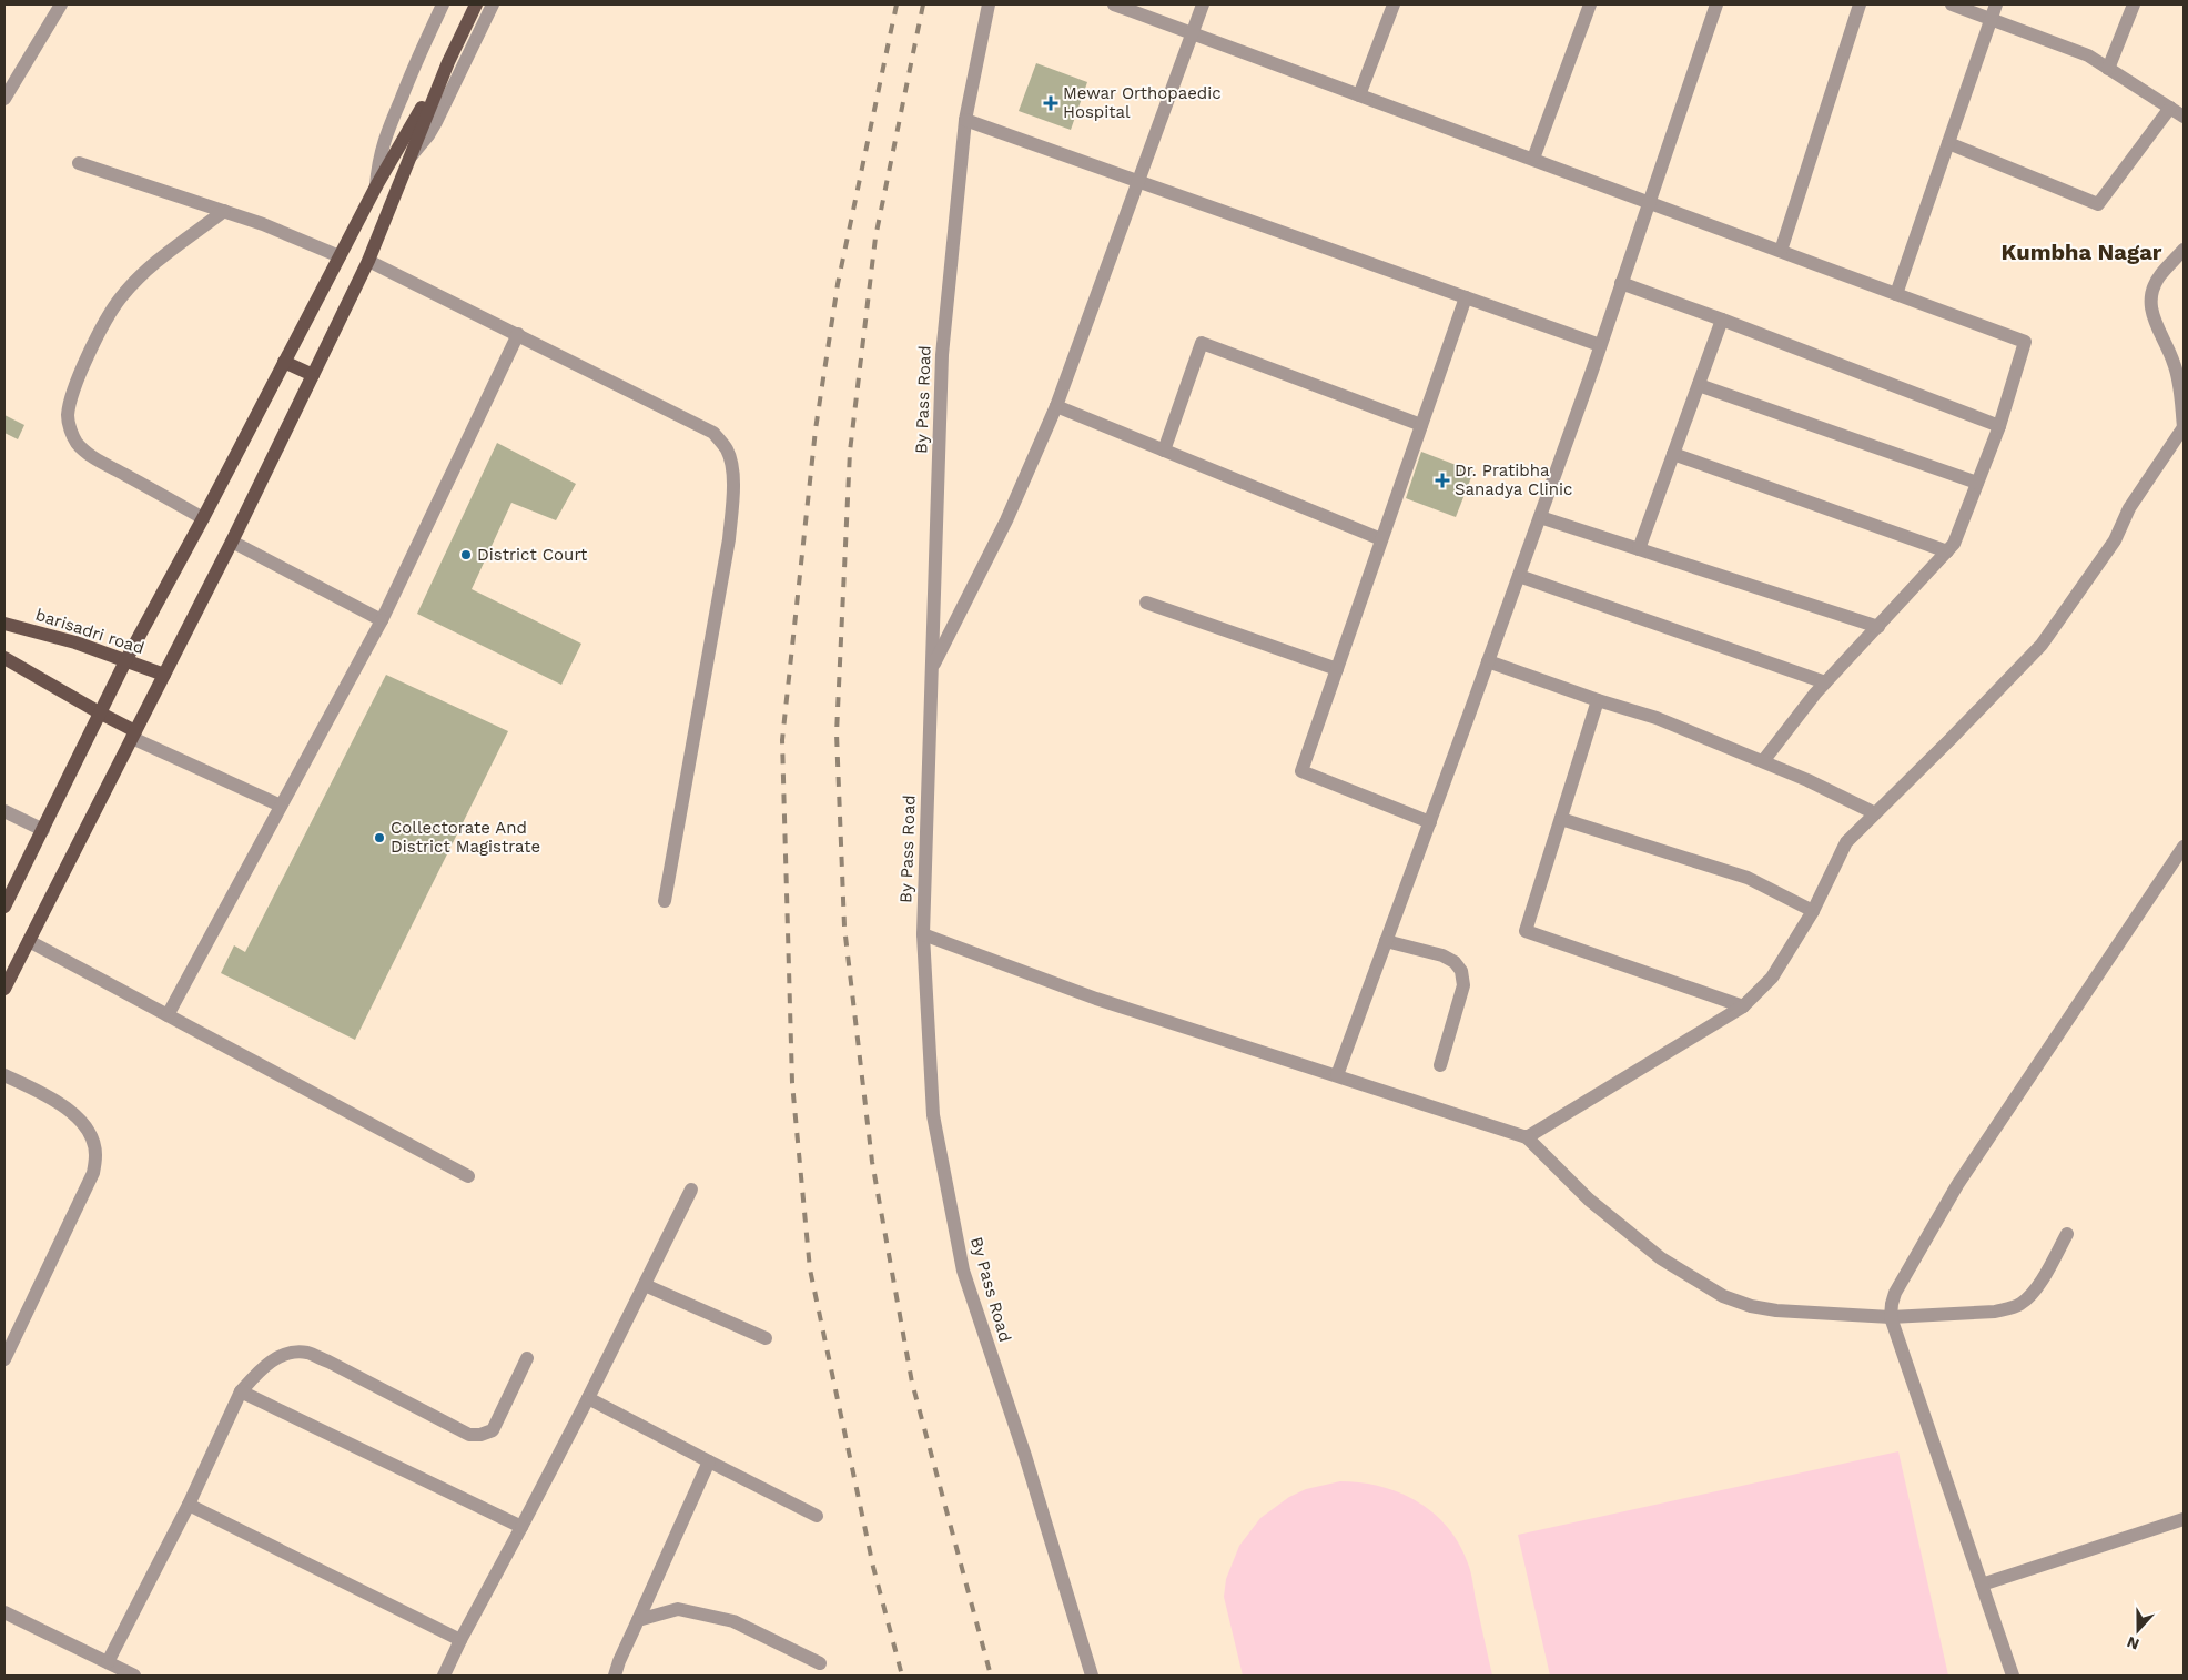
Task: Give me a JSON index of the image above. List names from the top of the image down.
{
  "streets": {
    "main road": ["barisadri road"],
    "street": ["By Pass Road"]
  },
  "districts": ["Kumbha Nagar"],
  "places": {
    "health": ["Mewar Orthopaedic Hospital", "Dr. Pratibha Sanadya Clinic"],
    "other": ["District Court", "Collectorate And District Magistrate"]
  },
  "north": "bottom"
}
